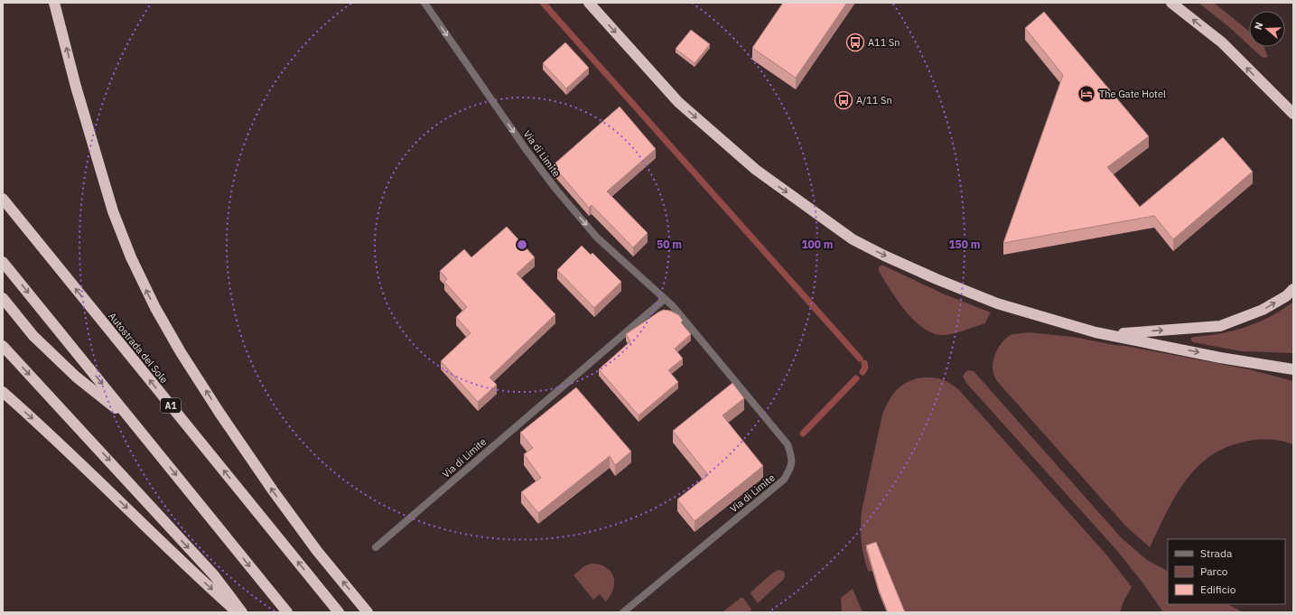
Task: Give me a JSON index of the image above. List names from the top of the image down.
{
  "streets": {
    "highway": ["Autostrada del Sole", "A1"],
    "street": ["Via di Limite"]
  },
  "places": {
    "bus stop": ["A11 Sn", "A/11 Sn"],
    "hotel": ["The Gate Hotel"]
  },
  "legend": ["Strada", "Parco", "Edificio"],
  "north": "left",
  "rings": ["50 m", "100 m", "150 m"]
}
